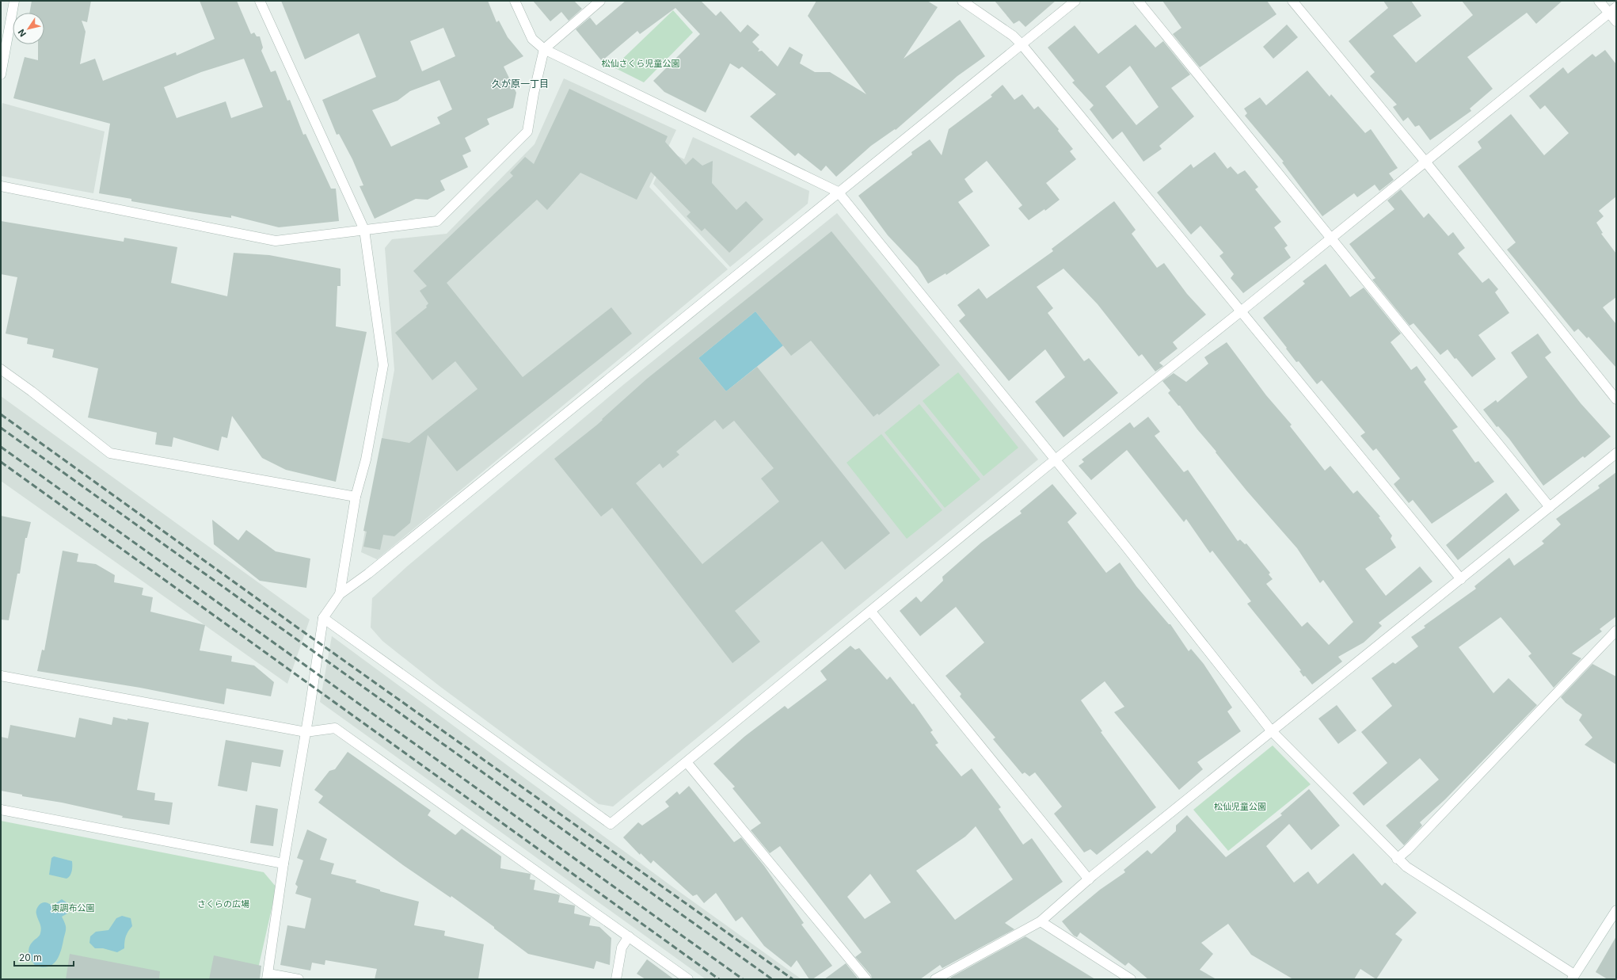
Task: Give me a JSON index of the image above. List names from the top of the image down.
{
  "districts": ["久が原一丁目"],
  "parks": [
    "松仙さくら児童公園",
    "松仙児童公園",
    "さくらの広場",
    "東調布公園"
  ],
  "scale_bar": "20 m",
  "north": "bottom left"
}
